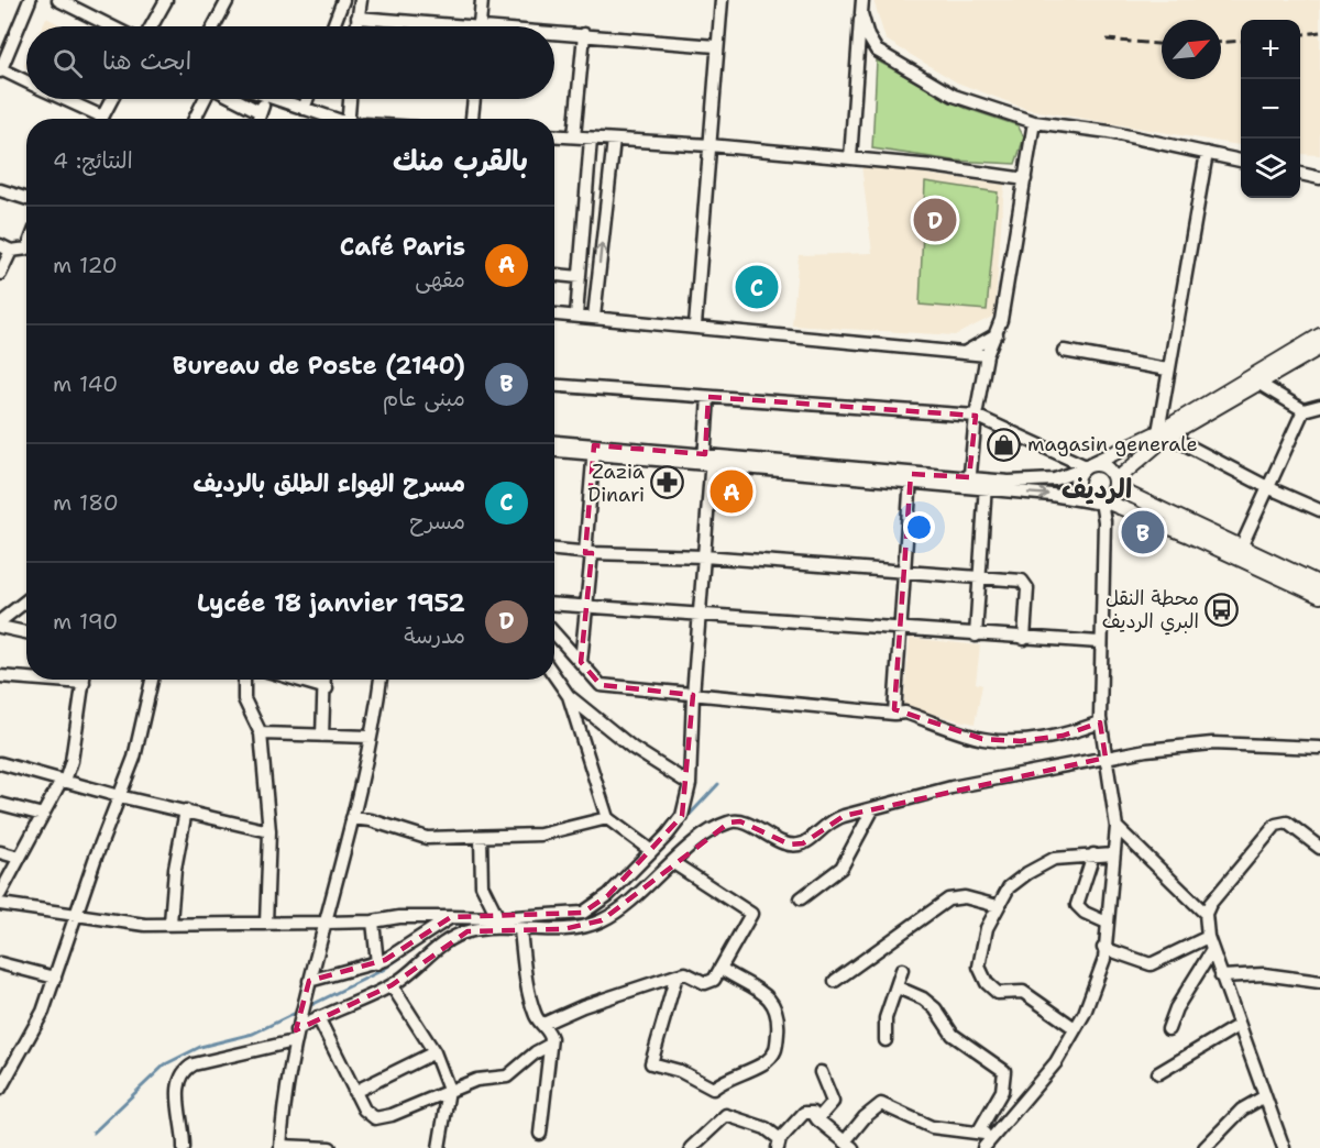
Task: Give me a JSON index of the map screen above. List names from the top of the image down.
{
  "districts": ["الرديف"],
  "places": {
    "shop": ["magasin generale"],
    "pharmacy": ["Zazia Dinari"],
    "bus stop": ["محطة النقل البري الرديف"]
  },
  "north": "top right",
  "page": {
    "map_buttons": ["+", "−"],
    "search": "ابحث هنا",
    "heading": ["بالقرب منك", "النتائج: 4"],
    "pins": [
      "D",
      "C",
      "A",
      "B"
    ],
    "list": [
      {
        "mark": "A",
        "name": "Café Paris",
        "note": "مقهى",
        "value": "120 m"
      },
      {
        "mark": "B",
        "name": "Bureau de Poste (2140)",
        "note": "مبنى عام",
        "value": "140 m"
      },
      {
        "mark": "C",
        "name": "مسرح الهواء الطلق بالرديف",
        "note": "مسرح",
        "value": "180 m"
      },
      {
        "mark": "D",
        "name": "Lycée 18 janvier 1952",
        "note": "مدرسة",
        "value": "190 m"
      }
    ]
  }
}
